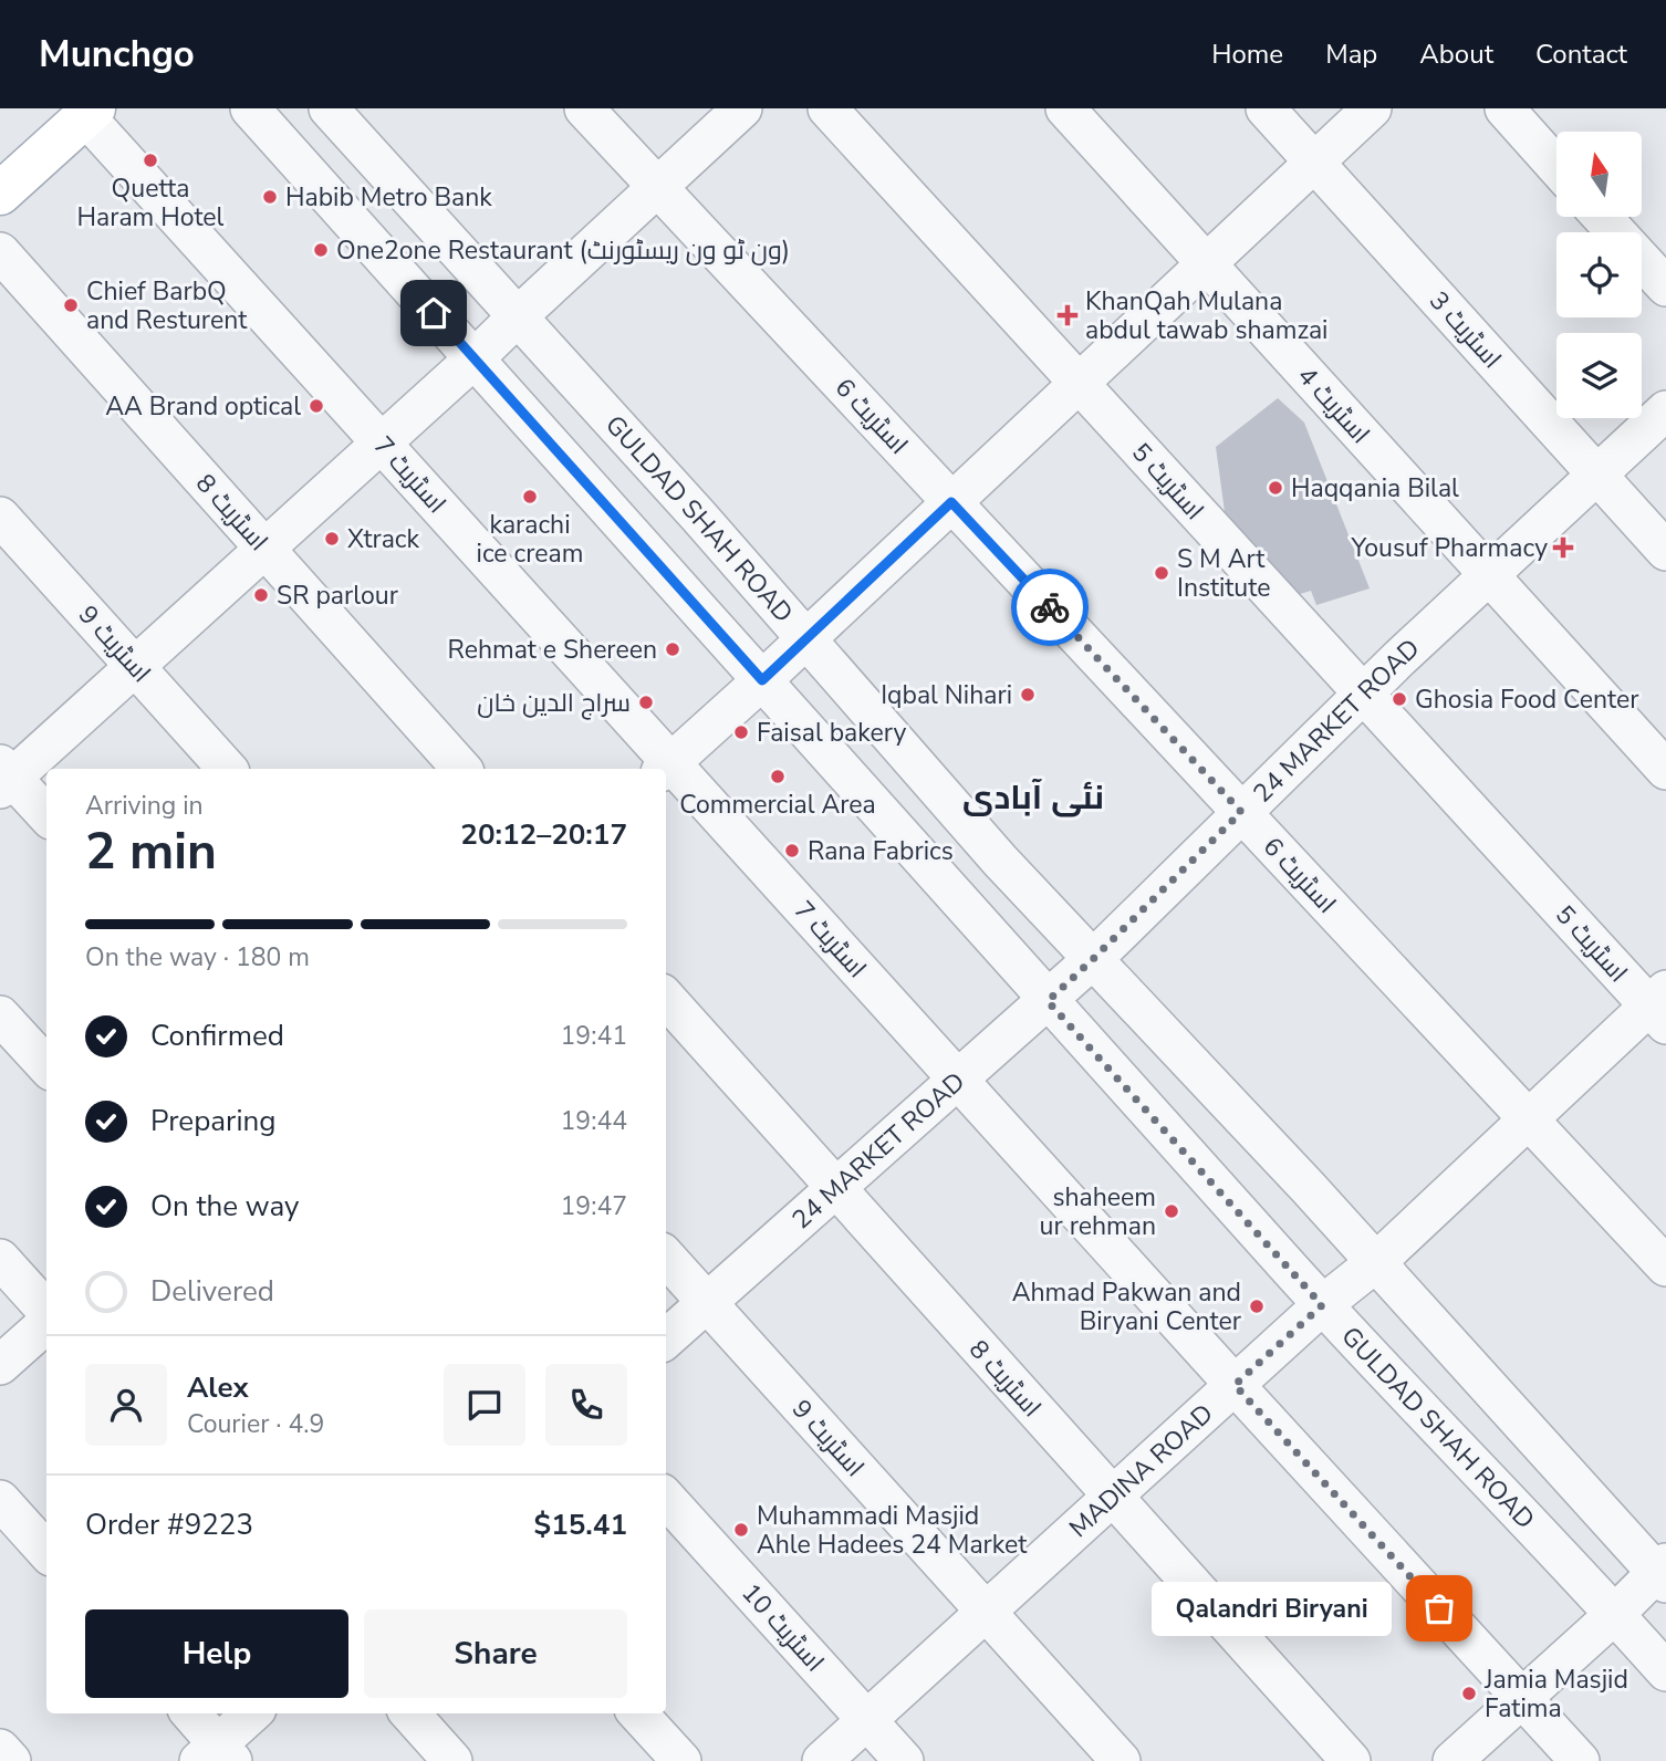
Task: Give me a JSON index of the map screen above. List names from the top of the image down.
{
  "streets": {
    "street": [
      "اسٹریٹ 3",
      "اسٹریٹ 4",
      "اسٹریٹ 6",
      "اسٹریٹ 7",
      "اسٹریٹ 5",
      "اسٹریٹ 8",
      "GULDAD SHAH ROAD",
      "اسٹریٹ 9",
      "24 MARKET ROAD",
      "MADINA ROAD",
      "اسٹریٹ 10"
    ]
  },
  "crossings": [
    ["اسٹریٹ 3", "24 MARKET ROAD"],
    ["اسٹریٹ 4", "24 MARKET ROAD"],
    ["اسٹریٹ 6", "24 MARKET ROAD"],
    ["اسٹریٹ 6", "MADINA ROAD"],
    ["اسٹریٹ 7", "24 MARKET ROAD"],
    ["اسٹریٹ 7", "MADINA ROAD"],
    ["اسٹریٹ 5", "24 MARKET ROAD"],
    ["اسٹریٹ 5", "MADINA ROAD"],
    ["اسٹریٹ 8", "24 MARKET ROAD"],
    ["اسٹریٹ 8", "MADINA ROAD"],
    ["GULDAD SHAH ROAD", "24 MARKET ROAD"],
    ["GULDAD SHAH ROAD", "MADINA ROAD"],
    ["اسٹریٹ 9", "24 MARKET ROAD"],
    ["اسٹریٹ 9", "MADINA ROAD"],
    ["MADINA ROAD", "اسٹریٹ 10"]
  ],
  "districts": ["نئی آبادی"],
  "places": {
    "other": [
      "Quetta Haram Hotel",
      "Habib Metro Bank",
      "One2one Restaurant (ون ٹو ون ریسٹورنٹ)",
      "Chief BarbQ and Resturent",
      "AA Brand optical",
      "Haqqania Bilal",
      "karachi ice cream",
      "Xtrack",
      "S M Art Institute",
      "SR parlour",
      "Rehmat e Shereen",
      "Iqbal Nihari",
      "Ghosia Food Center",
      "سراج الدین خان",
      "Faisal bakery",
      "Commercial Area",
      "Rana Fabrics",
      "shaheem ur rehman",
      "Ahmad Pakwan and Biryani Center",
      "Muhammadi Masjid Ahle Hadees 24 Market",
      "Qalandri Biryani",
      "Jamia Masjid Fatima"
    ],
    "health": ["KhanQah Mulana abdul tawab shamzai", "Yousuf Pharmacy"]
  },
  "north": "top",
  "page": {
    "header": "Munchgo",
    "nav": [
      "Home",
      "Map",
      "About",
      "Contact"
    ],
    "heading": ["2 min", "Arriving in", "20:12–20:17"],
    "panel": [
      "Alex",
      "Courier · 4.9",
      "Order #9223",
      "$15.41"
    ],
    "bar": "On the way · 180 m",
    "list": [
      ["Confirmed", "19:41"],
      ["Preparing", "19:44"],
      ["On the way", "19:47"],
      "Delivered"
    ],
    "bubble": "Qalandri Biryani",
    "buttons": ["Help", "Share"]
  }
}
